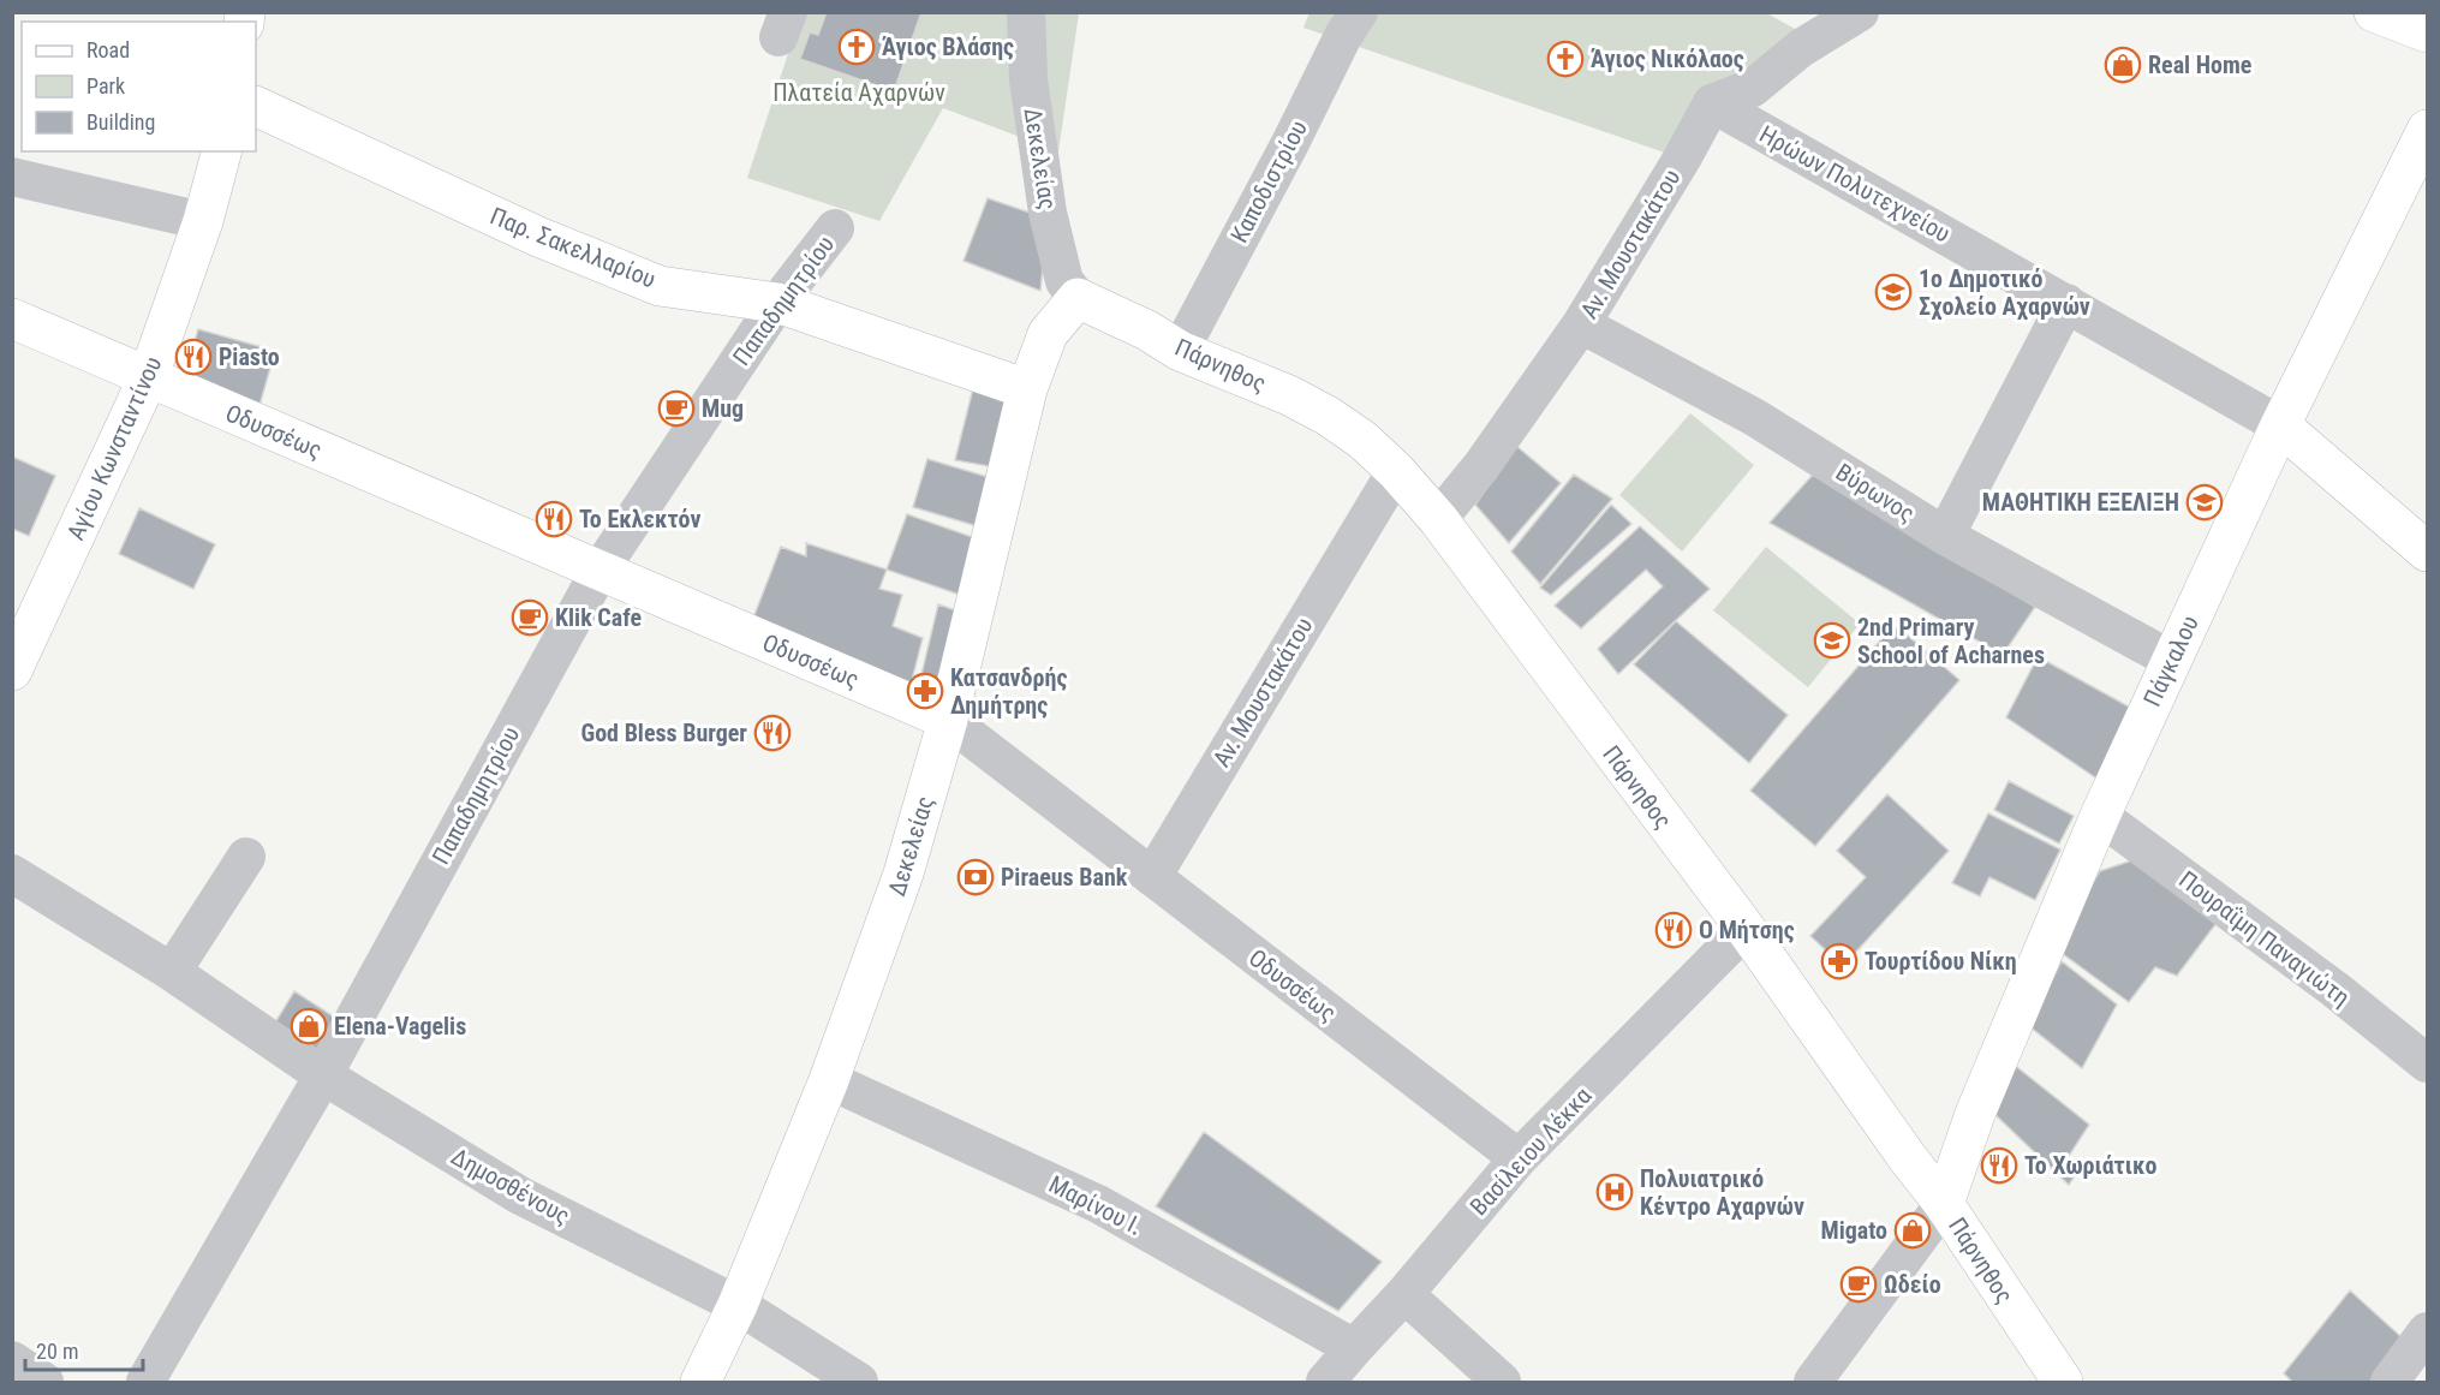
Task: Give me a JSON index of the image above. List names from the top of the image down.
{
  "streets": {
    "street": [
      "Δεκελείας",
      "Καποδιστρίου",
      "Ηρώων Πολυτεχνείου",
      "Αν. Μουστακάτου",
      "Παρ. Σακελλαρίου",
      "Παπαδημητρίου",
      "Πάρνηθος",
      "Οδυσσέως",
      "Αγίου Κωνσταντίνου",
      "Βύρωνος",
      "Πάγκαλου",
      "Πουραΐμη Παναγιώτη",
      "Βασίλειου Λέκκα",
      "Δημοσθένους",
      "Μαρίνου Ι."
    ]
  },
  "crossings": [
    ["Δεκελείας", "Παρ. Σακελλαρίου"],
    ["Δεκελείας", "Πάρνηθος"],
    ["Δεκελείας", "Οδυσσέως"],
    ["Δεκελείας", "Δημοσθένους"],
    ["Δεκελείας", "Μαρίνου Ι."],
    ["Καποδιστρίου", "Πάρνηθος"],
    ["Ηρώων Πολυτεχνείου", "Αν. Μουστακάτου"],
    ["Ηρώων Πολυτεχνείου", "Πάγκαλου"],
    ["Αν. Μουστακάτου", "Πάρνηθος"],
    ["Αν. Μουστακάτου", "Οδυσσέως"],
    ["Αν. Μουστακάτου", "Βύρωνος"],
    ["Παρ. Σακελλαρίου", "Παπαδημητρίου"],
    ["Παπαδημητρίου", "Οδυσσέως"],
    ["Παπαδημητρίου", "Δημοσθένους"],
    ["Πάρνηθος", "Πάγκαλου"],
    ["Πάρνηθος", "Βασίλειου Λέκκα"],
    ["Οδυσσέως", "Αγίου Κωνσταντίνου"],
    ["Οδυσσέως", "Βασίλειου Λέκκα"],
    ["Βύρωνος", "Πάγκαλου"],
    ["Πάγκαλου", "Πουραΐμη Παναγιώτη"],
    ["Βασίλειου Λέκκα", "Μαρίνου Ι."]
  ],
  "parks": ["Πλατεία Αχαρνών"],
  "places": {
    "church": ["Άγιος Βλάσης", "Άγιος Νικόλαος"],
    "shop": ["Real Home", "Elena-Vagelis", "Migato"],
    "school or university": ["1ο Δημοτικό Σχολείο Αχαρνών", "ΜΑΘΗΤΙΚΗ ΕΞΕΛΙΞΗ", "2nd Primary School of Acharnes"],
    "restaurant": [
      "Piasto",
      "Το Εκλεκτόν",
      "God Bless Burger",
      "Ο Μήτσης",
      "Το Χωριάτικο"
    ],
    "cafe": ["Mug", "Klik Cafe", "Ωδείο"],
    "pharmacy": ["Κατσανδρής Δημήτρης", "Τουρτίδου Νίκη"],
    "bank": ["Piraeus Bank"],
    "hospital": ["Πολυιατρικό Κέντρο Αχαρνών"]
  },
  "legend": ["Road", "Park", "Building"],
  "scale_bar": "20 m"
}
